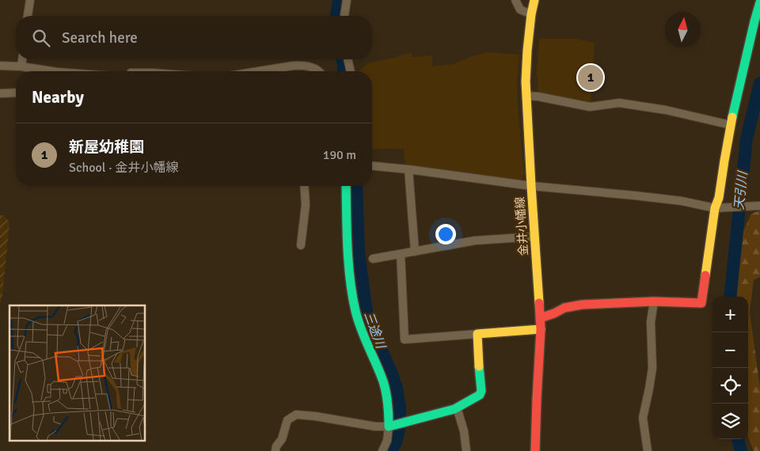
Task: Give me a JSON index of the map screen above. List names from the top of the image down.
{
  "streets": {
    "street": ["金井小幡線"]
  },
  "water": ["天引川", "三途川"],
  "north": "top",
  "page": {
    "search": "Search here",
    "pins": "1",
    "heading": "Nearby",
    "list": [
      {
        "mark": "1",
        "name": "新屋幼稚園",
        "note": "School · 金井小幡線",
        "value": "190 m"
      }
    ],
    "map_buttons": ["+", "−"]
  }
}
